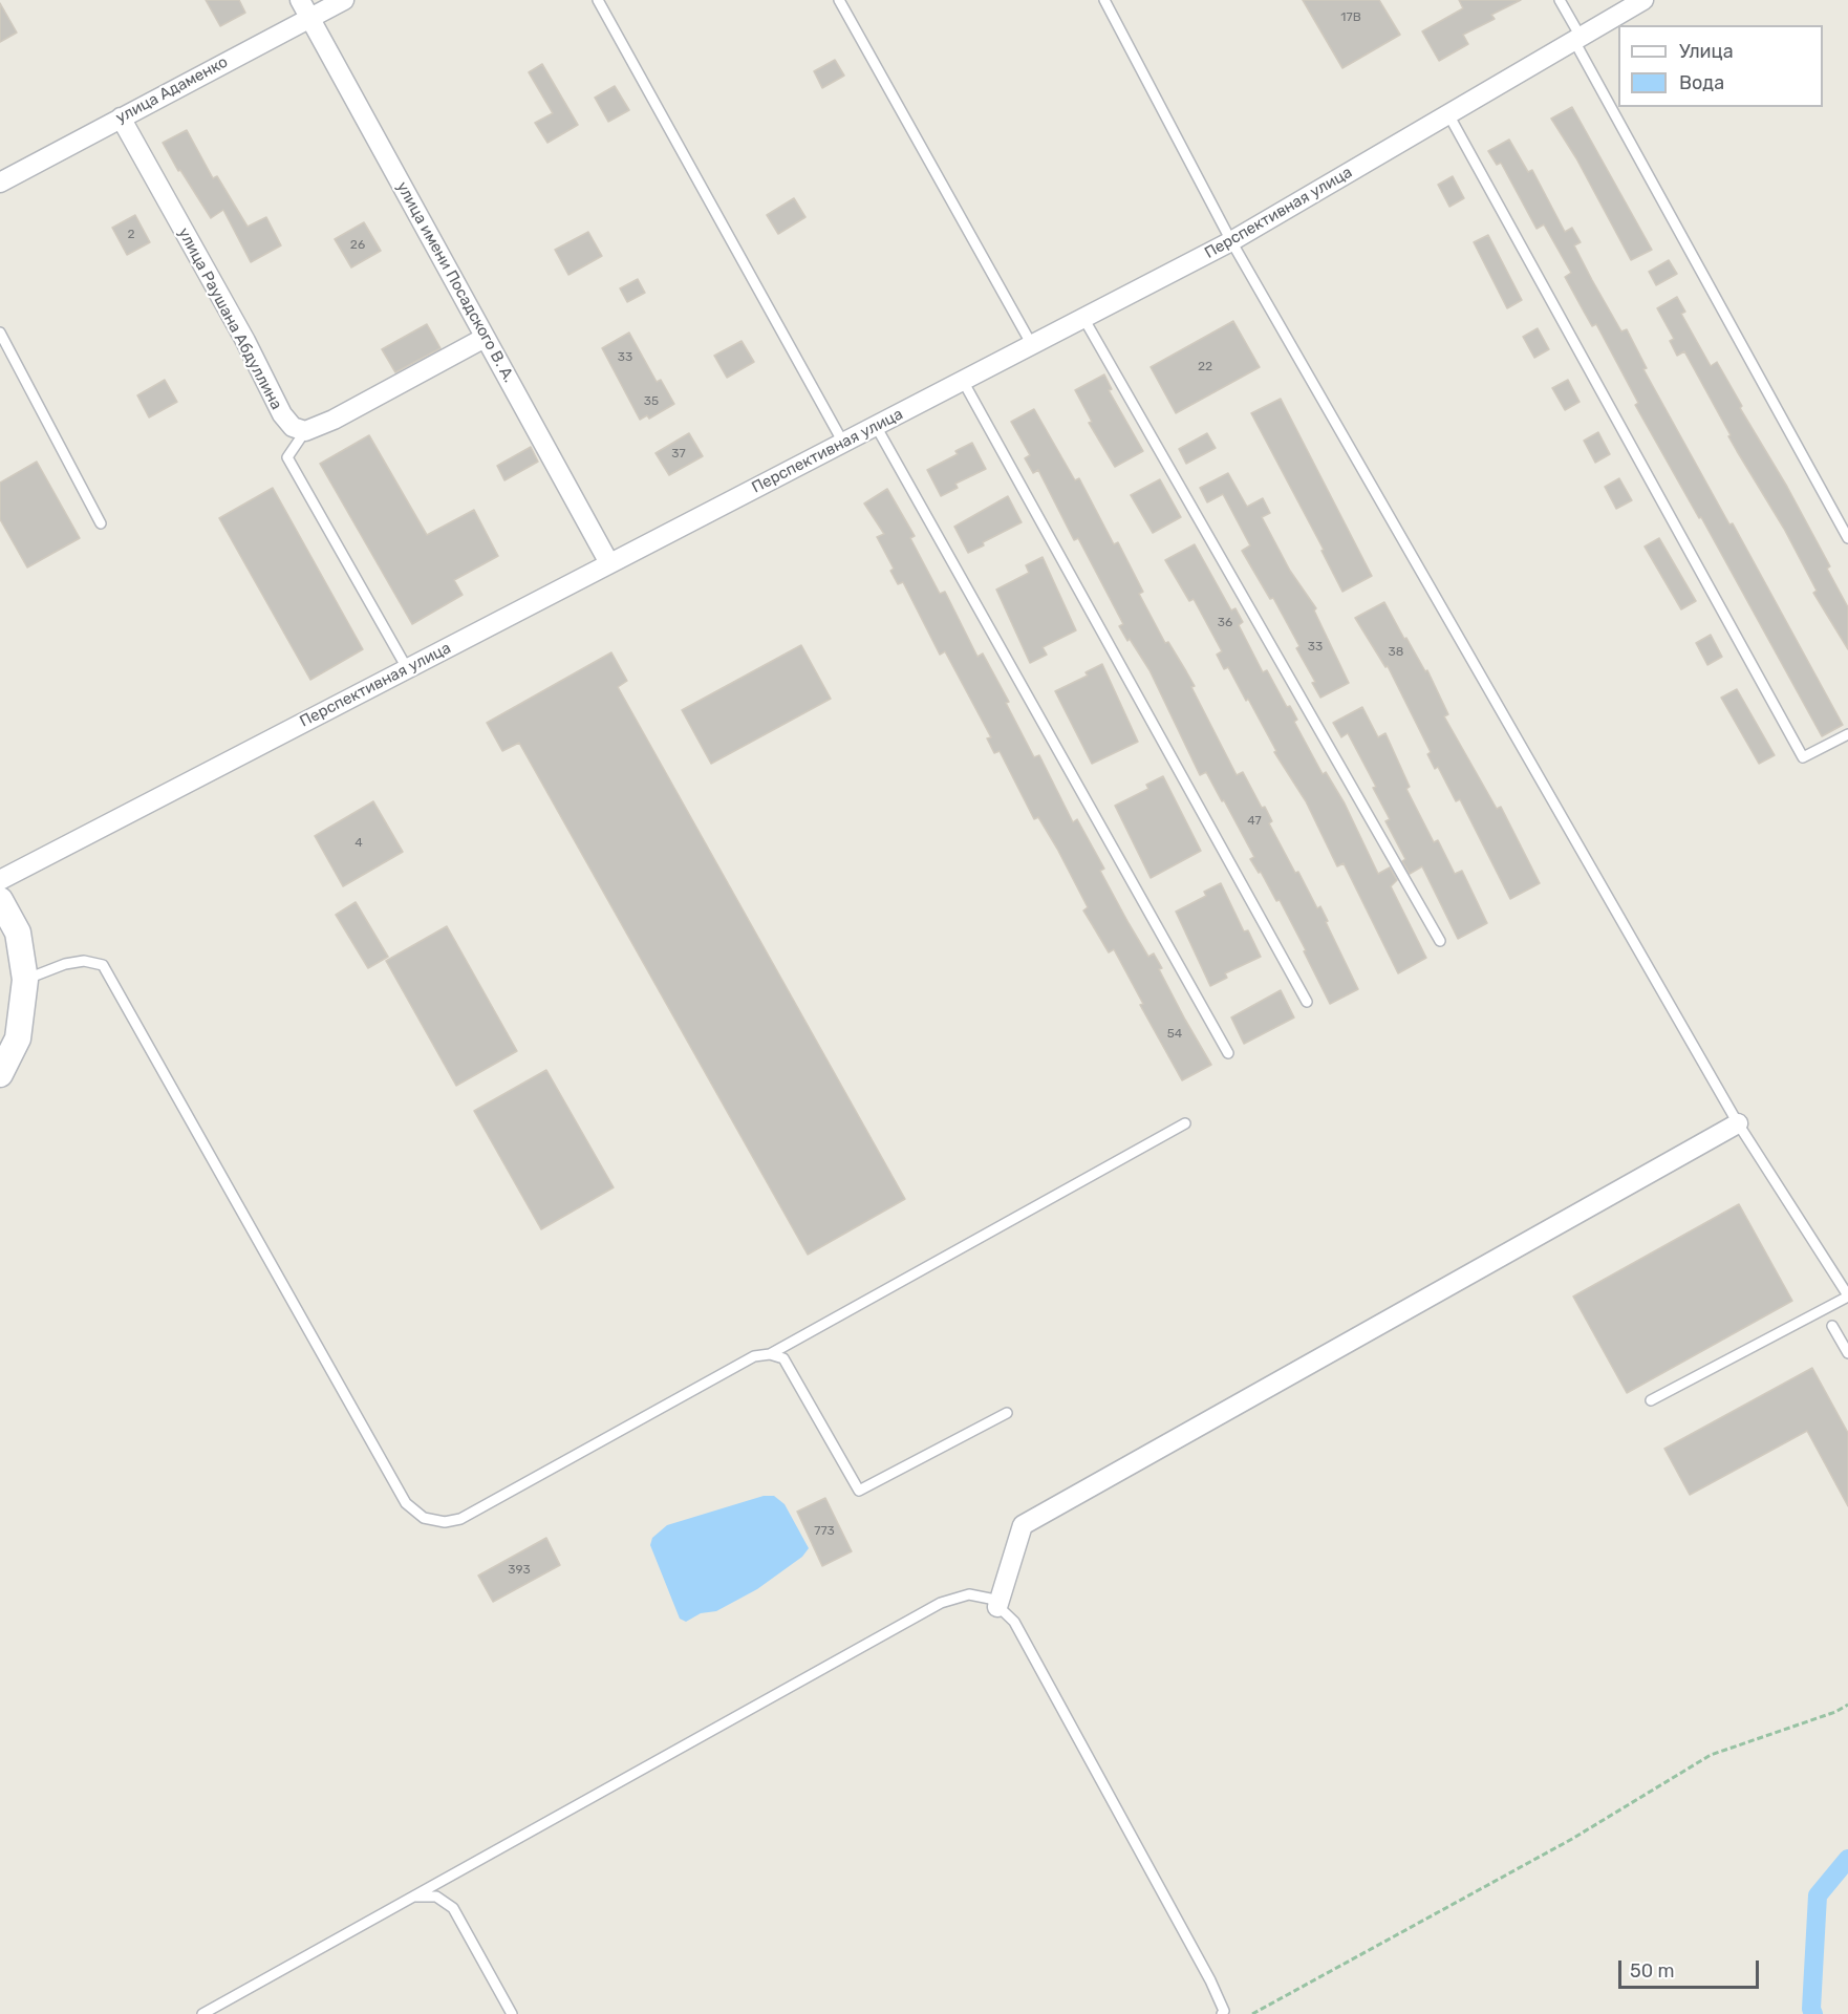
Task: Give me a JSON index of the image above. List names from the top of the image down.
{
  "streets": {
    "street": [
      "улица Адаменко",
      "Перспективная улица",
      "улица имени Посадского В. А.",
      "улица Раушана Абдуллина"
    ]
  },
  "crossings": [
    ["улица Адаменко", "улица имени Посадского В. А."],
    ["улица Адаменко", "улица Раушана Абдуллина"],
    ["Перспективная улица", "улица имени Посадского В. А."]
  ],
  "house_numbers": [
    "17В",
    "2",
    "26",
    "33",
    "22",
    "35",
    "37",
    "36",
    "33",
    "38",
    "47",
    "4",
    "54",
    "773",
    "393"
  ],
  "legend": ["Улица", "Вода"],
  "scale_bar": "50 m"
}
